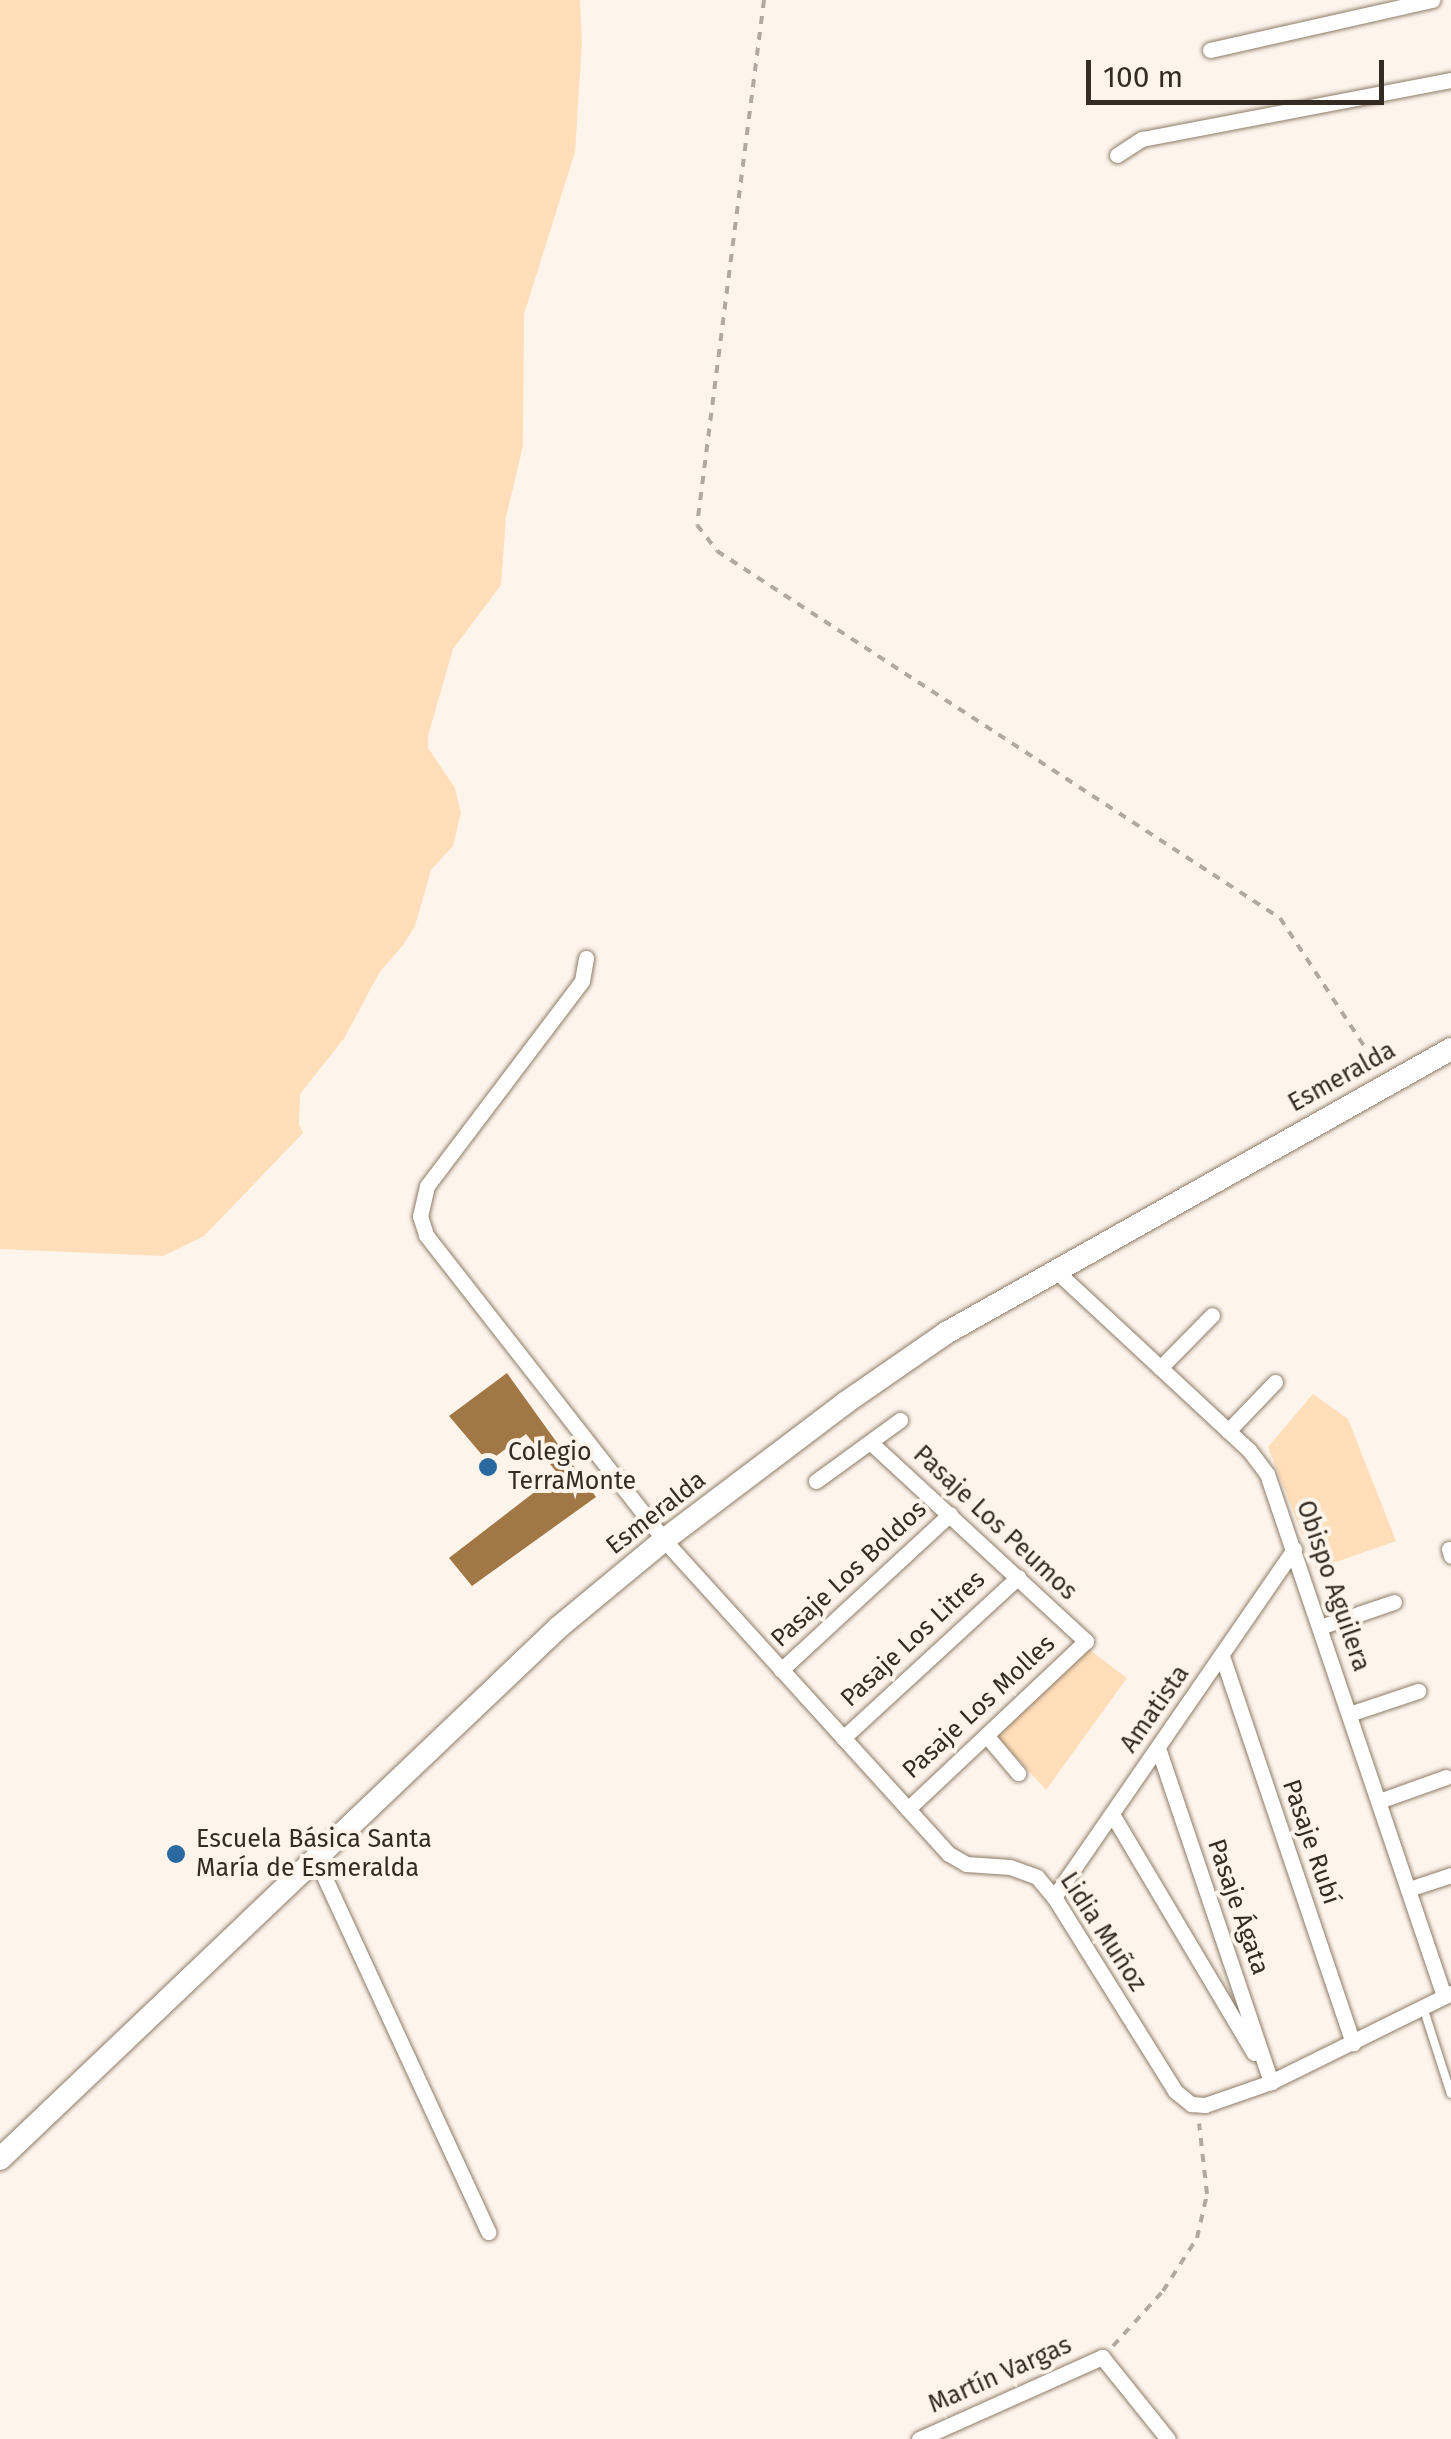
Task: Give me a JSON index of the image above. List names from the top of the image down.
{
  "streets": {
    "street": [
      "Esmeralda",
      "Pasaje Los Peumos",
      "Pasaje Los Boldos",
      "Obispo Aguilera",
      "Pasaje Los Litres",
      "Pasaje Los Molles",
      "Amatista",
      "Pasaje Rubí",
      "Pasaje Ágata",
      "Lidia Muñoz",
      "Martín Vargas"
    ]
  },
  "crossings": [
    ["Esmeralda", "Obispo Aguilera"],
    ["Esmeralda", "Lidia Muñoz"],
    ["Pasaje Los Peumos", "Pasaje Los Boldos"],
    ["Pasaje Los Peumos", "Pasaje Los Litres"],
    ["Pasaje Los Peumos", "Pasaje Los Molles"],
    ["Pasaje Los Boldos", "Lidia Muñoz"],
    ["Obispo Aguilera", "Amatista"],
    ["Pasaje Los Litres", "Lidia Muñoz"],
    ["Pasaje Los Molles", "Lidia Muñoz"],
    ["Amatista", "Pasaje Rubí"],
    ["Amatista", "Pasaje Ágata"],
    ["Amatista", "Lidia Muñoz"]
  ],
  "places": ["Colegio TerraMonte", "Escuela Básica Santa María de Esmeralda"],
  "scale_bar": "100 m"
}
